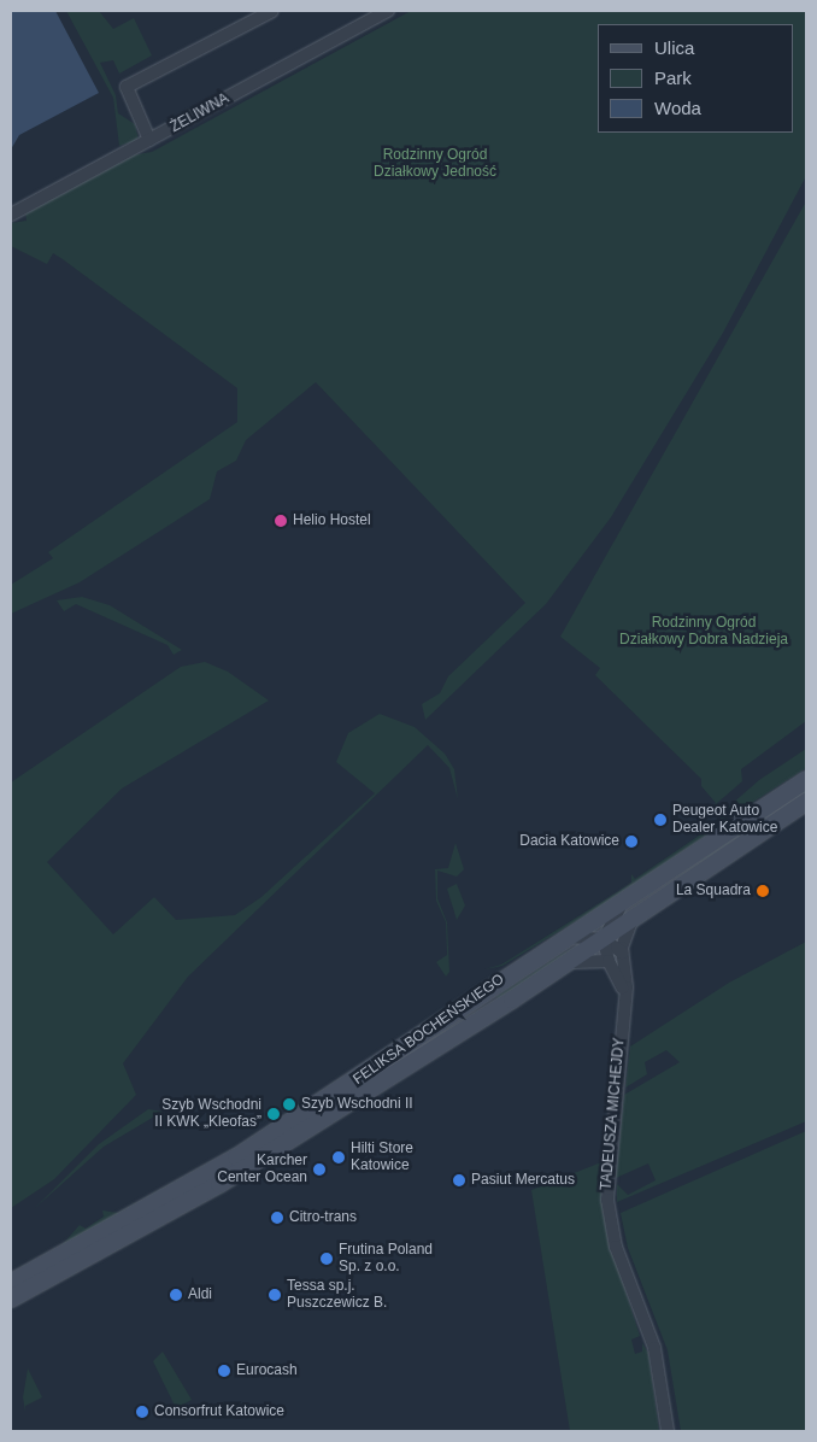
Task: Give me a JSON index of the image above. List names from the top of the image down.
{
  "streets": {
    "main road": ["FELIKSA BOCHEŃSKIEGO"],
    "street": ["ŻELIWNA", "TADEUSZA MICHEJDY"]
  },
  "crossings": [
    ["FELIKSA BOCHEŃSKIEGO", "TADEUSZA MICHEJDY"]
  ],
  "parks": ["Rodzinny Ogród Działkowy Jedność", "Rodzinny Ogród Działkowy Dobra Nadzieja"],
  "places": [
    "Helio Hostel",
    "Peugeot Auto Dealer Katowice",
    "Dacia Katowice",
    "La Squadra",
    "Szyb Wschodni II",
    "Szyb Wschodni II KWK „Kleofas”",
    "Hilti Store Katowice",
    "Karcher Center Ocean",
    "Pasiut Mercatus",
    "Citro-trans",
    "Frutina Poland Sp. z o.o.",
    "Aldi",
    "Tessa sp.j. Puszczewicz B.",
    "Eurocash",
    "Consorfrut Katowice"
  ],
  "legend": ["Ulica", "Park", "Woda"]
}
